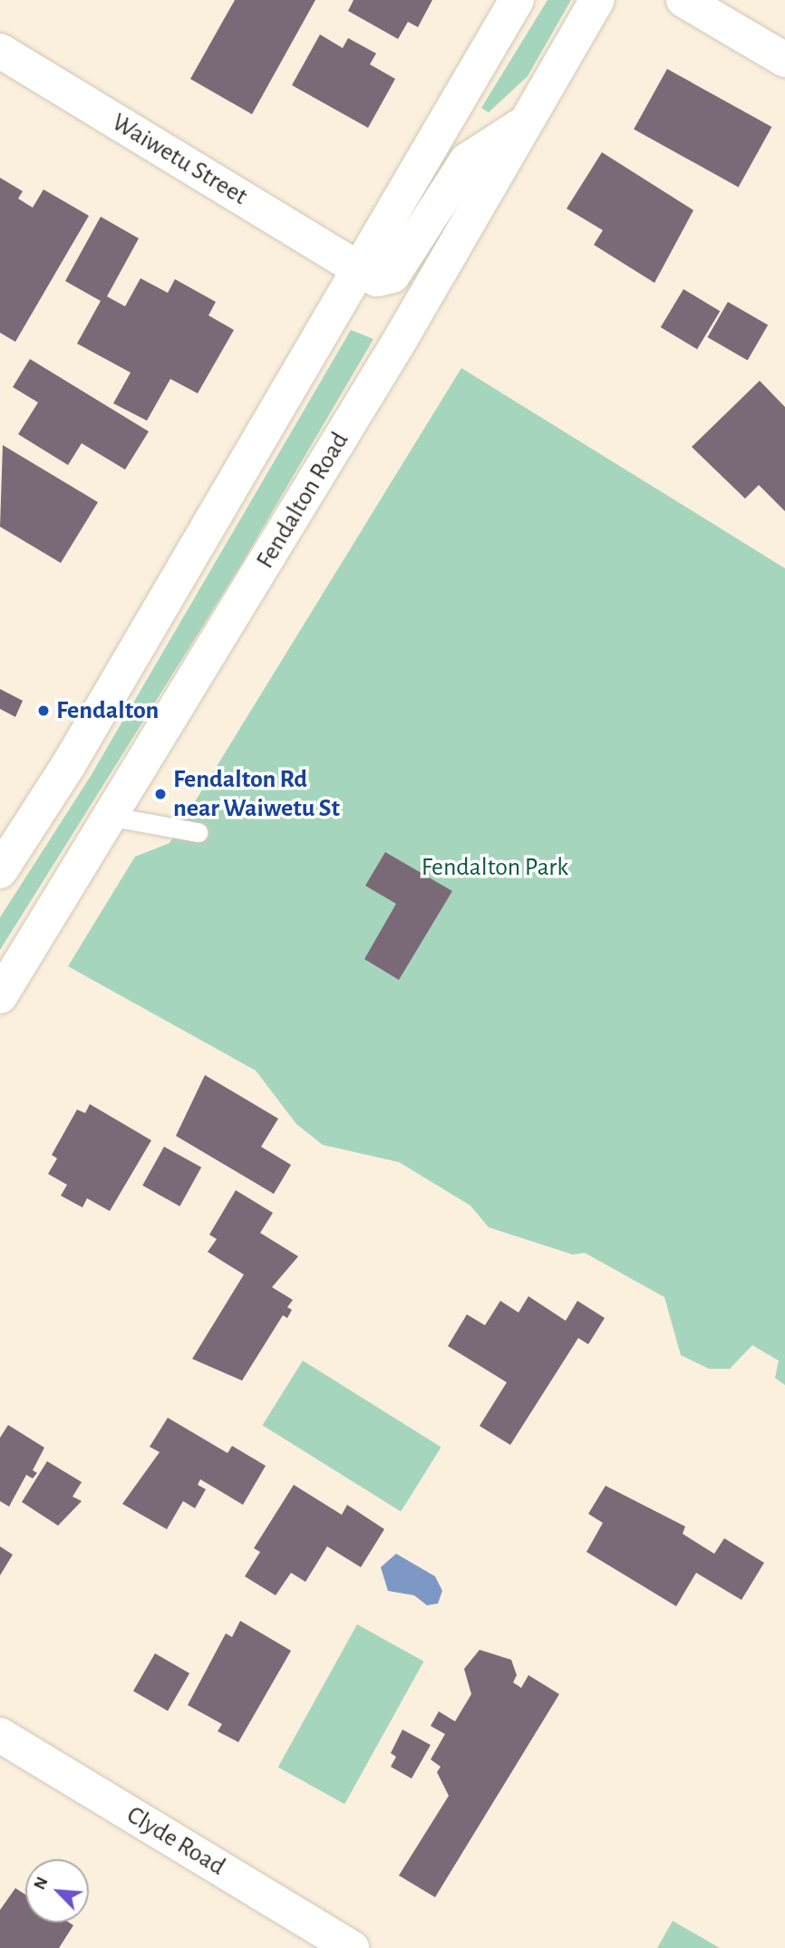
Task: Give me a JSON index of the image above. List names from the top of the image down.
{
  "streets": {
    "main road": ["Waiwetu Street", "Fendalton Road", "Clyde Road"]
  },
  "crossings": [
    ["Waiwetu Street", "Fendalton Road"]
  ],
  "parks": ["Fendalton Park"],
  "places": ["Fendalton", "Fendalton Rd near Waiwetu St"],
  "north": "top left"
}
